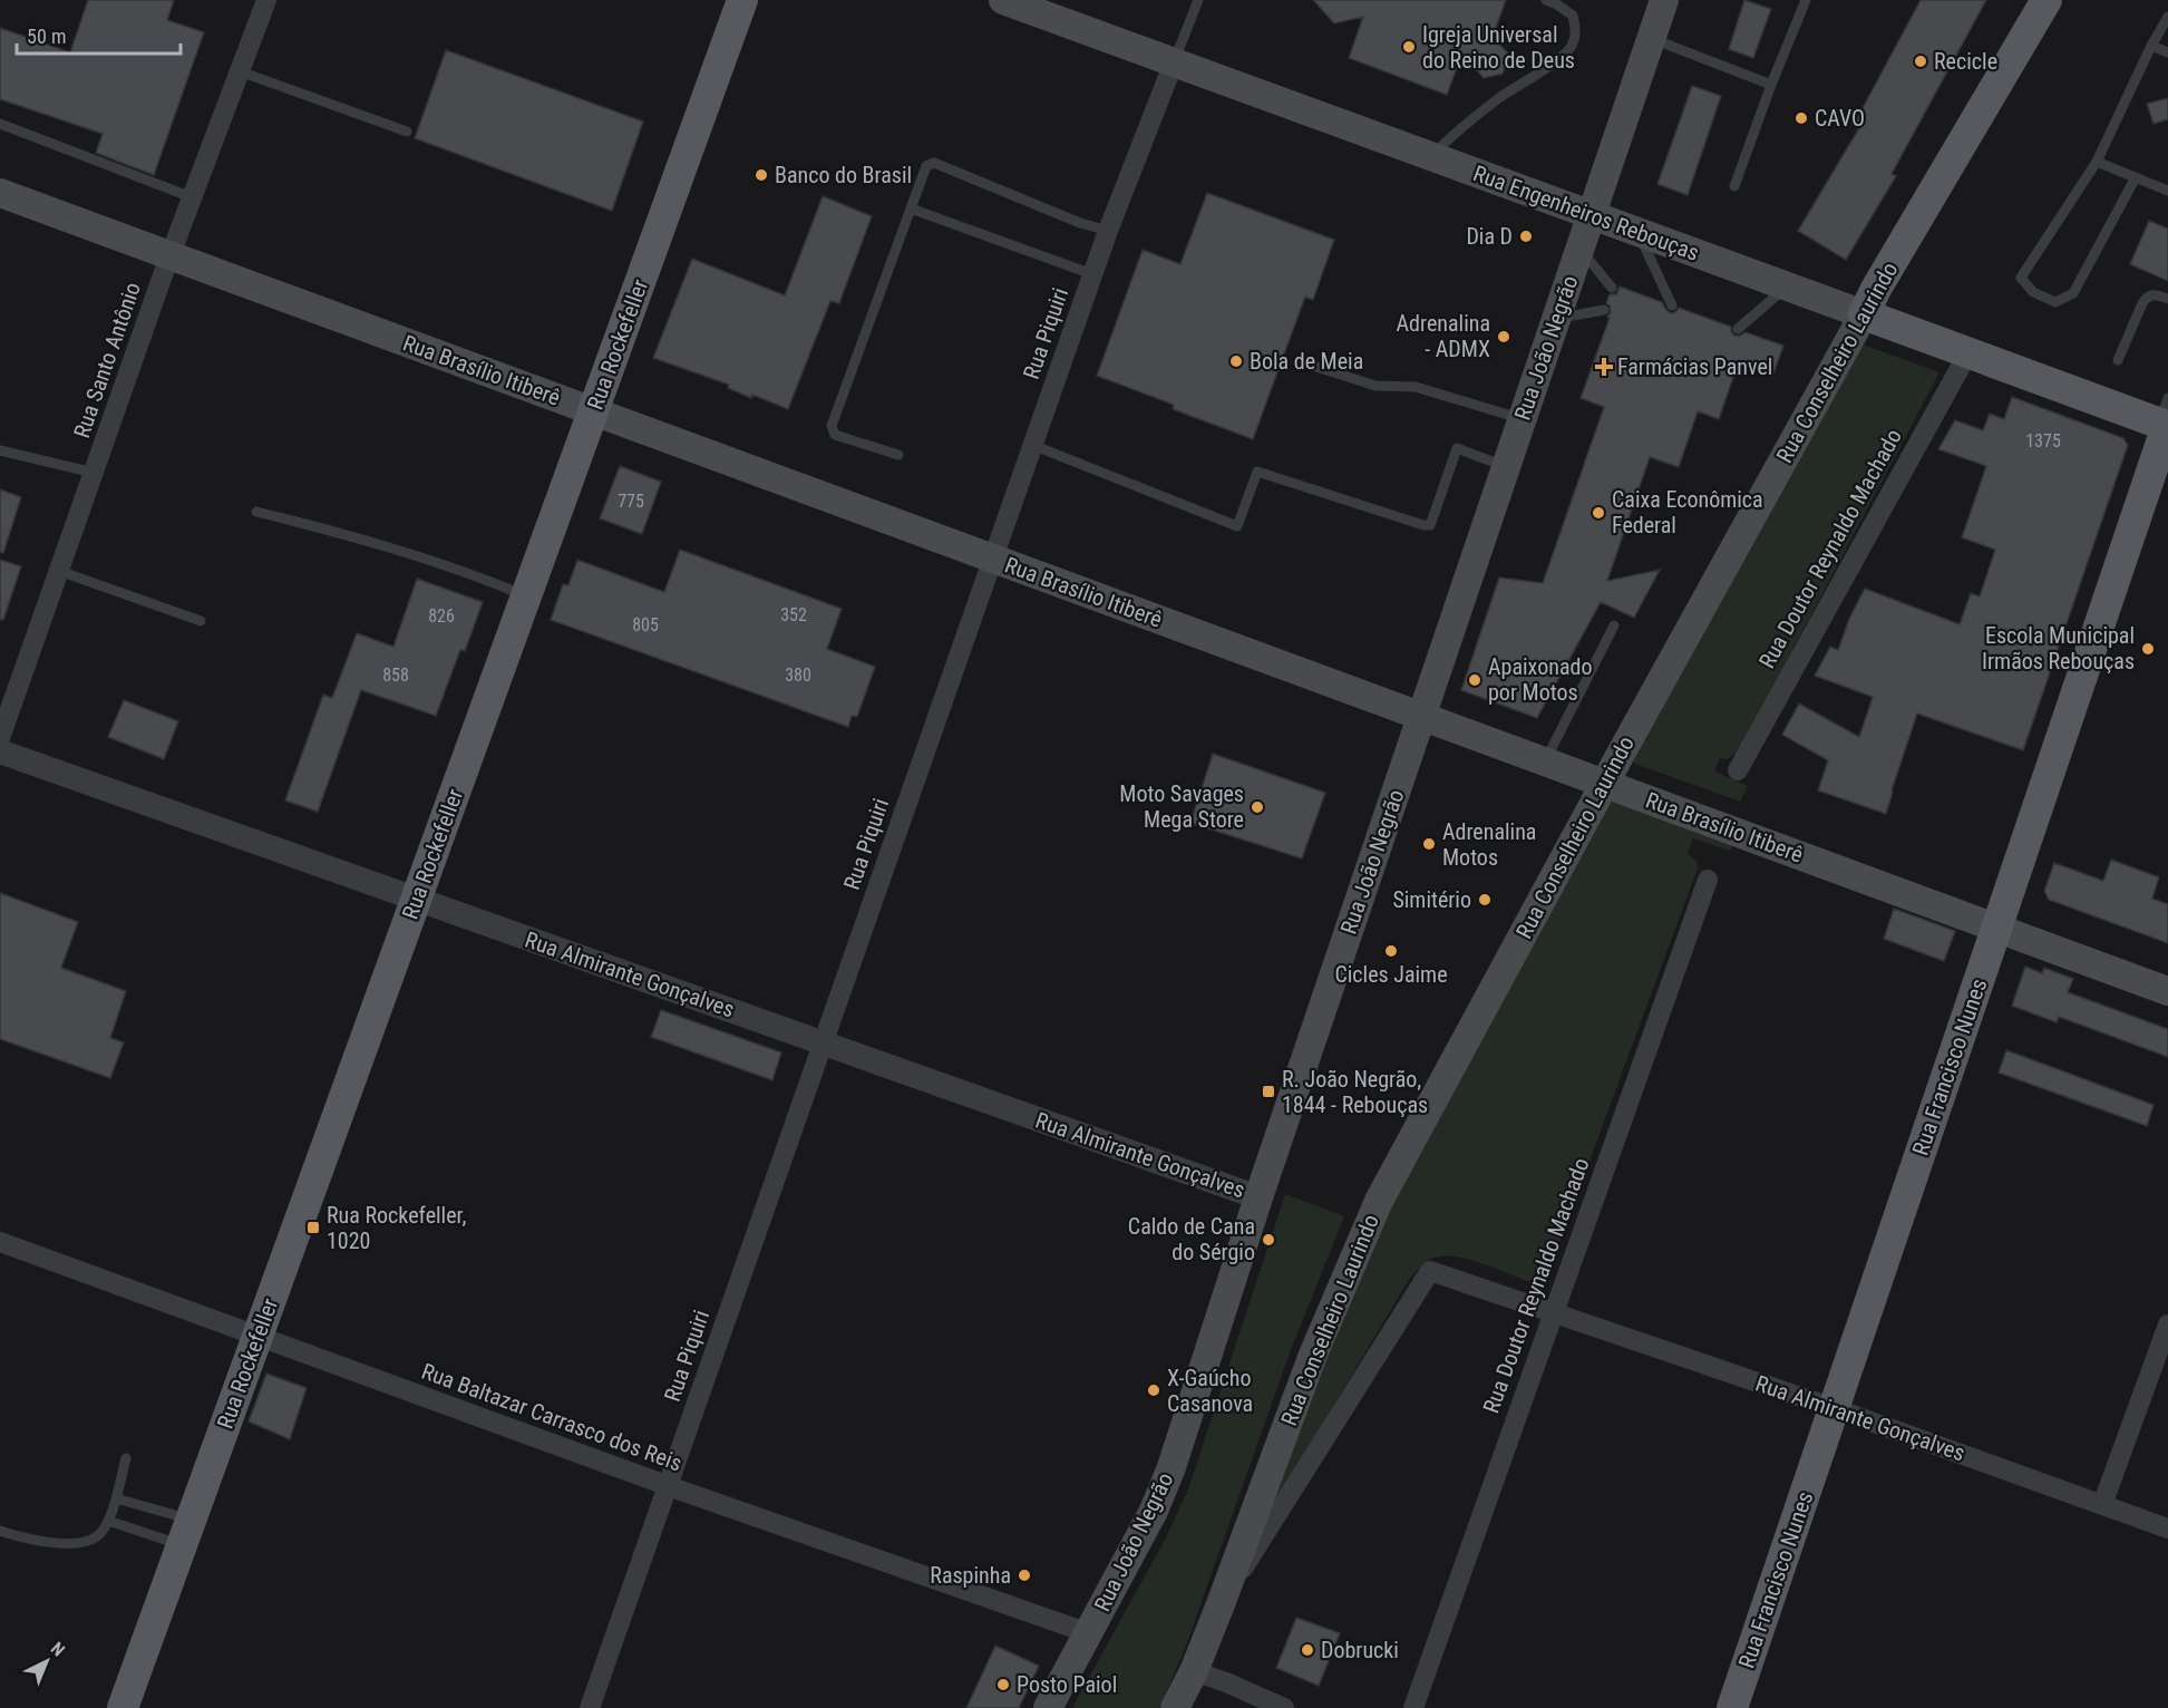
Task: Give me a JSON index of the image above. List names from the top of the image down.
{
  "streets": {
    "main road": [
      "Rua Engenheiros Rebouças",
      "Rua Rockefeller",
      "Rua João Negrão",
      "Rua Conselheiro Laurindo",
      "Rua Brasílio Itiberê",
      "Rua Francisco Nunes"
    ],
    "street": [
      "Rua Piquiri",
      "Rua Santo Antônio",
      "Rua Doutor Reynaldo Machado",
      "Rua Almirante Gonçalves",
      "Rua Baltazar Carrasco dos Reis"
    ]
  },
  "crossings": [
    ["Rua Engenheiros Rebouças", "Rua Piquiri"],
    ["Rua Engenheiros Rebouças", "Rua João Negrão"],
    ["Rua Engenheiros Rebouças", "Rua Conselheiro Laurindo"],
    ["Rua Engenheiros Rebouças", "Rua Doutor Reynaldo Machado"],
    ["Rua Engenheiros Rebouças", "Rua Francisco Nunes"],
    ["Rua Piquiri", "Rua Brasílio Itiberê"],
    ["Rua Piquiri", "Rua Almirante Gonçalves"],
    ["Rua Piquiri", "Rua Baltazar Carrasco dos Reis"],
    ["Rua Rockefeller", "Rua Brasílio Itiberê"],
    ["Rua Rockefeller", "Rua Almirante Gonçalves"],
    ["Rua Rockefeller", "Rua Baltazar Carrasco dos Reis"],
    ["Rua João Negrão", "Rua Brasílio Itiberê"],
    ["Rua João Negrão", "Rua Almirante Gonçalves"],
    ["Rua João Negrão", "Rua Baltazar Carrasco dos Reis"],
    ["Rua Santo Antônio", "Rua Brasílio Itiberê"],
    ["Rua Conselheiro Laurindo", "Rua Brasílio Itiberê"],
    ["Rua Conselheiro Laurindo", "Rua Almirante Gonçalves"],
    ["Rua Brasílio Itiberê", "Rua Francisco Nunes"],
    ["Rua Doutor Reynaldo Machado", "Rua Almirante Gonçalves"],
    ["Rua Almirante Gonçalves", "Rua Francisco Nunes"]
  ],
  "places": {
    "other": [
      "Igreja Universal do Reino de Deus",
      "Recicle",
      "CAVO",
      "Banco do Brasil",
      "Dia D",
      "Adrenalina - ADMX",
      "Bola de Meia",
      "Caixa Econômica Federal",
      "Escola Municipal Irmãos Rebouças",
      "Apaixonado por Motos",
      "Moto Savages Mega Store",
      "Adrenalina Motos",
      "Simitério",
      "Cicles Jaime",
      "Caldo de Cana do Sérgio",
      "X-Gaúcho Casanova",
      "Raspinha",
      "Dobrucki",
      "Posto Paiol"
    ],
    "health": ["Farmácias Panvel"],
    "transit": ["R. João Negrão, 1844 - Rebouças", "Rua Rockefeller, 1020"]
  },
  "house_numbers": [
    "1375",
    "775",
    "352",
    "826",
    "805",
    "858",
    "380"
  ],
  "scale_bar": "50 m",
  "north": "top right"
}
